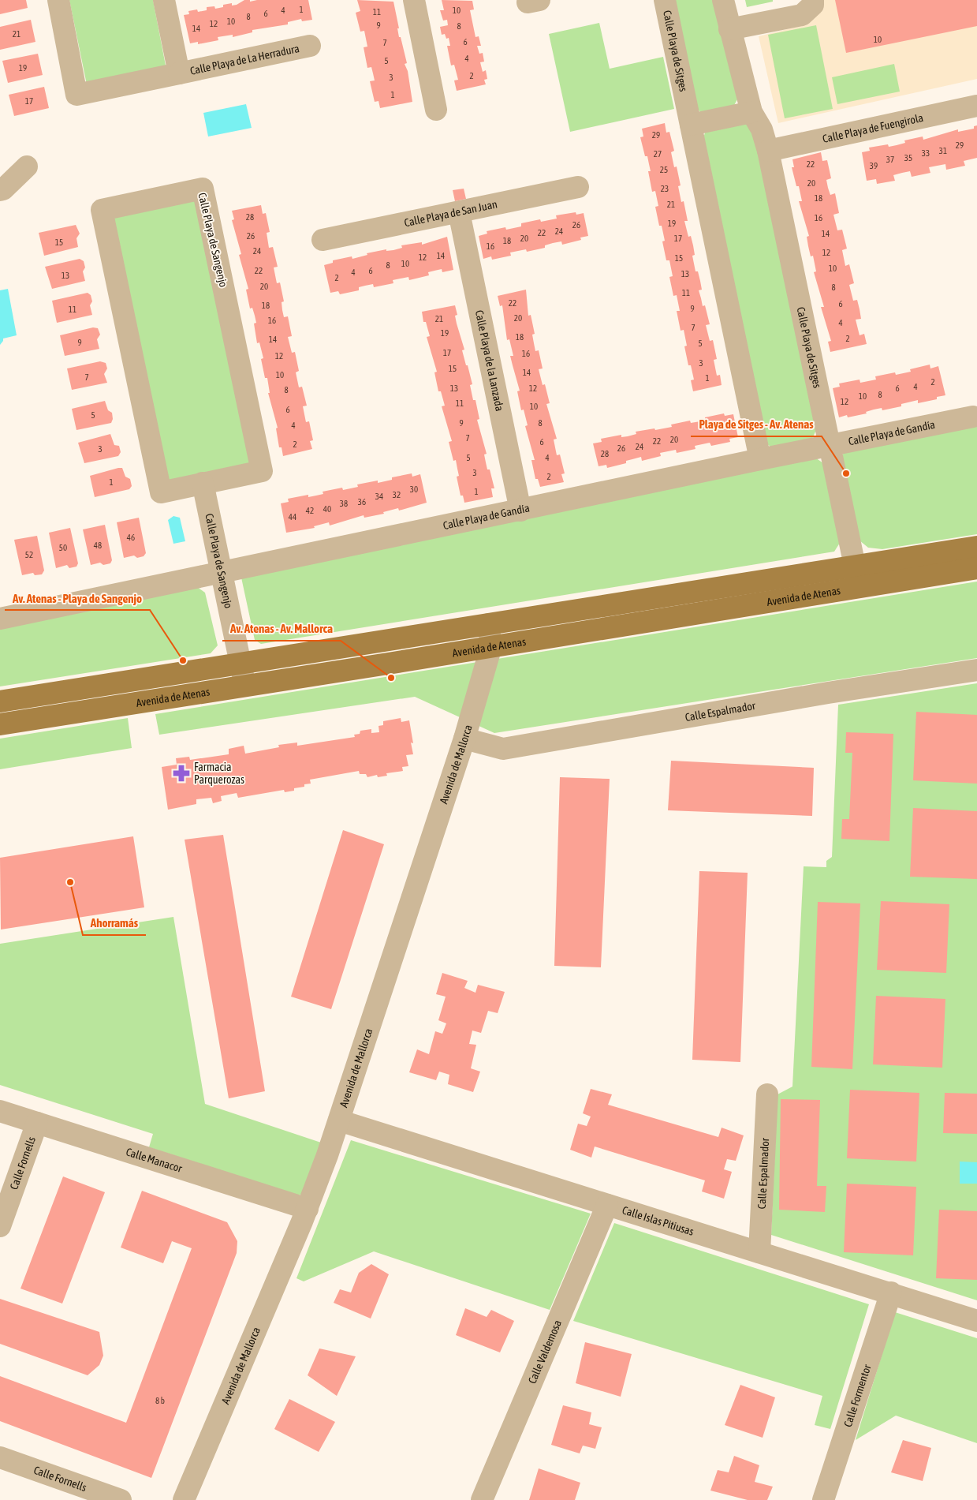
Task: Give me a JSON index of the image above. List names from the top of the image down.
{
  "streets": {
    "main road": ["Avenida de Atenas"],
    "street": [
      "Calle Playa de Sitges",
      "Calle Playa de La Herradura",
      "Calle Playa de Fuengirola",
      "Calle Playa de San Juan",
      "Calle Playa de Sangenjo",
      "Calle Playa de la Lanzada",
      "Calle Playa de Gandía",
      "Calle Espalmador",
      "Avenida de Mallorca",
      "Calle Manacor",
      "Calle Fornells",
      "Calle Islas Pitiusas",
      "Calle Valdemosa",
      "Calle Formentor"
    ]
  },
  "crossings": [
    ["Calle Playa de Sitges", "Calle Playa de Fuengirola"],
    ["Calle Playa de Sitges", "Calle Playa de Gandía"],
    ["Calle Playa de Sitges", "Avenida de Atenas"],
    ["Calle Playa de San Juan", "Calle Playa de la Lanzada"],
    ["Calle Playa de Sangenjo", "Calle Playa de Gandía"],
    ["Calle Playa de Sangenjo", "Avenida de Atenas"],
    ["Calle Playa de la Lanzada", "Calle Playa de Gandía"],
    ["Avenida de Atenas", "Avenida de Mallorca"],
    ["Calle Espalmador", "Avenida de Mallorca"],
    ["Calle Espalmador", "Calle Islas Pitiusas"],
    ["Avenida de Mallorca", "Calle Manacor"],
    ["Avenida de Mallorca", "Calle Islas Pitiusas"],
    ["Calle Manacor", "Calle Fornells"],
    ["Calle Islas Pitiusas", "Calle Valdemosa"],
    ["Calle Islas Pitiusas", "Calle Formentor"]
  ],
  "places": {
    "other": [
      "Playa de Sitges - Av. Atenas",
      "Av. Atenas - Playa de Sangenjo",
      "Av. Atenas - Av. Mallorca",
      "Ahorramás"
    ],
    "pharmacy": ["Farmacia Parquerozas"]
  },
  "house_numbers": [
    "1",
    "4",
    "10",
    "11",
    "6",
    "8",
    "10",
    "12",
    "9",
    "8",
    "14",
    "21",
    "10",
    "6",
    "7",
    "4",
    "5",
    "19",
    "2",
    "3",
    "1",
    "17",
    "29",
    "29",
    "31",
    "33",
    "27",
    "35",
    "37",
    "22",
    "39",
    "25",
    "20",
    "23",
    "18",
    "21",
    "28",
    "16",
    "19",
    "26",
    "24",
    "22",
    "14",
    "26",
    "20",
    "17",
    "18",
    "15",
    "16",
    "24",
    "12",
    "14",
    "12",
    "15",
    "10",
    "8",
    "10",
    "22",
    "6",
    "4",
    "13",
    "13",
    "2",
    "20",
    "8",
    "11",
    "22",
    "6",
    "18",
    "9",
    "11",
    "20",
    "21",
    "16",
    "4",
    "7",
    "19",
    "18",
    "2",
    "14",
    "9",
    "5",
    "17",
    "16",
    "12",
    "3",
    "15",
    "14",
    "10",
    "7",
    "1",
    "2",
    "4",
    "13",
    "12",
    "6",
    "8",
    "8",
    "10",
    "12",
    "11",
    "10",
    "6",
    "5",
    "9",
    "8",
    "4",
    "7",
    "20",
    "22",
    "6",
    "2",
    "24",
    "26",
    "3",
    "28",
    "5",
    "4",
    "3",
    "2",
    "1",
    "30",
    "1",
    "32",
    "34",
    "36",
    "38",
    "40",
    "42",
    "44",
    "46",
    "48",
    "50",
    "52",
    "8 b"
  ]
}
